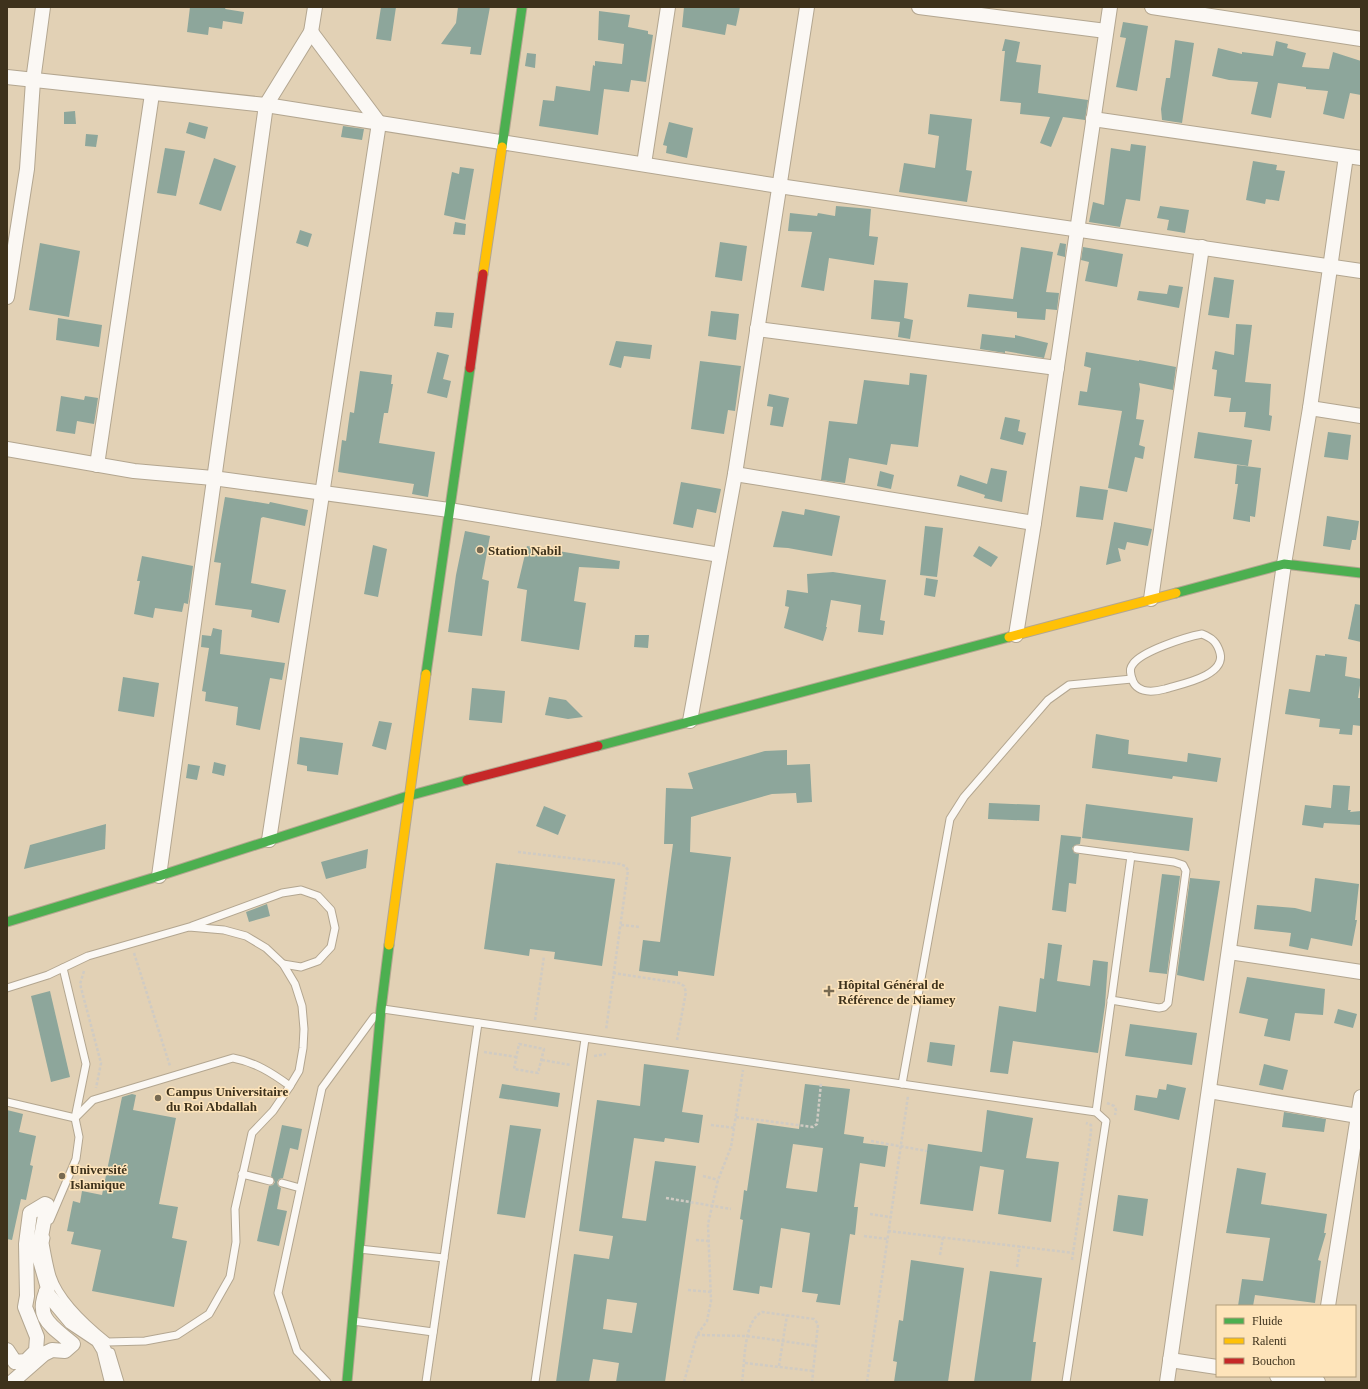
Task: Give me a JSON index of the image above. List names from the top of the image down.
{
  "places": {
    "other": ["Station Nabil", "Campus Universitaire du Roi Abdallah", "Université Islamique"],
    "health": ["Hôpital Général de Référence de Niamey"]
  },
  "legend": ["Fluide", "Ralenti", "Bouchon"]
}
